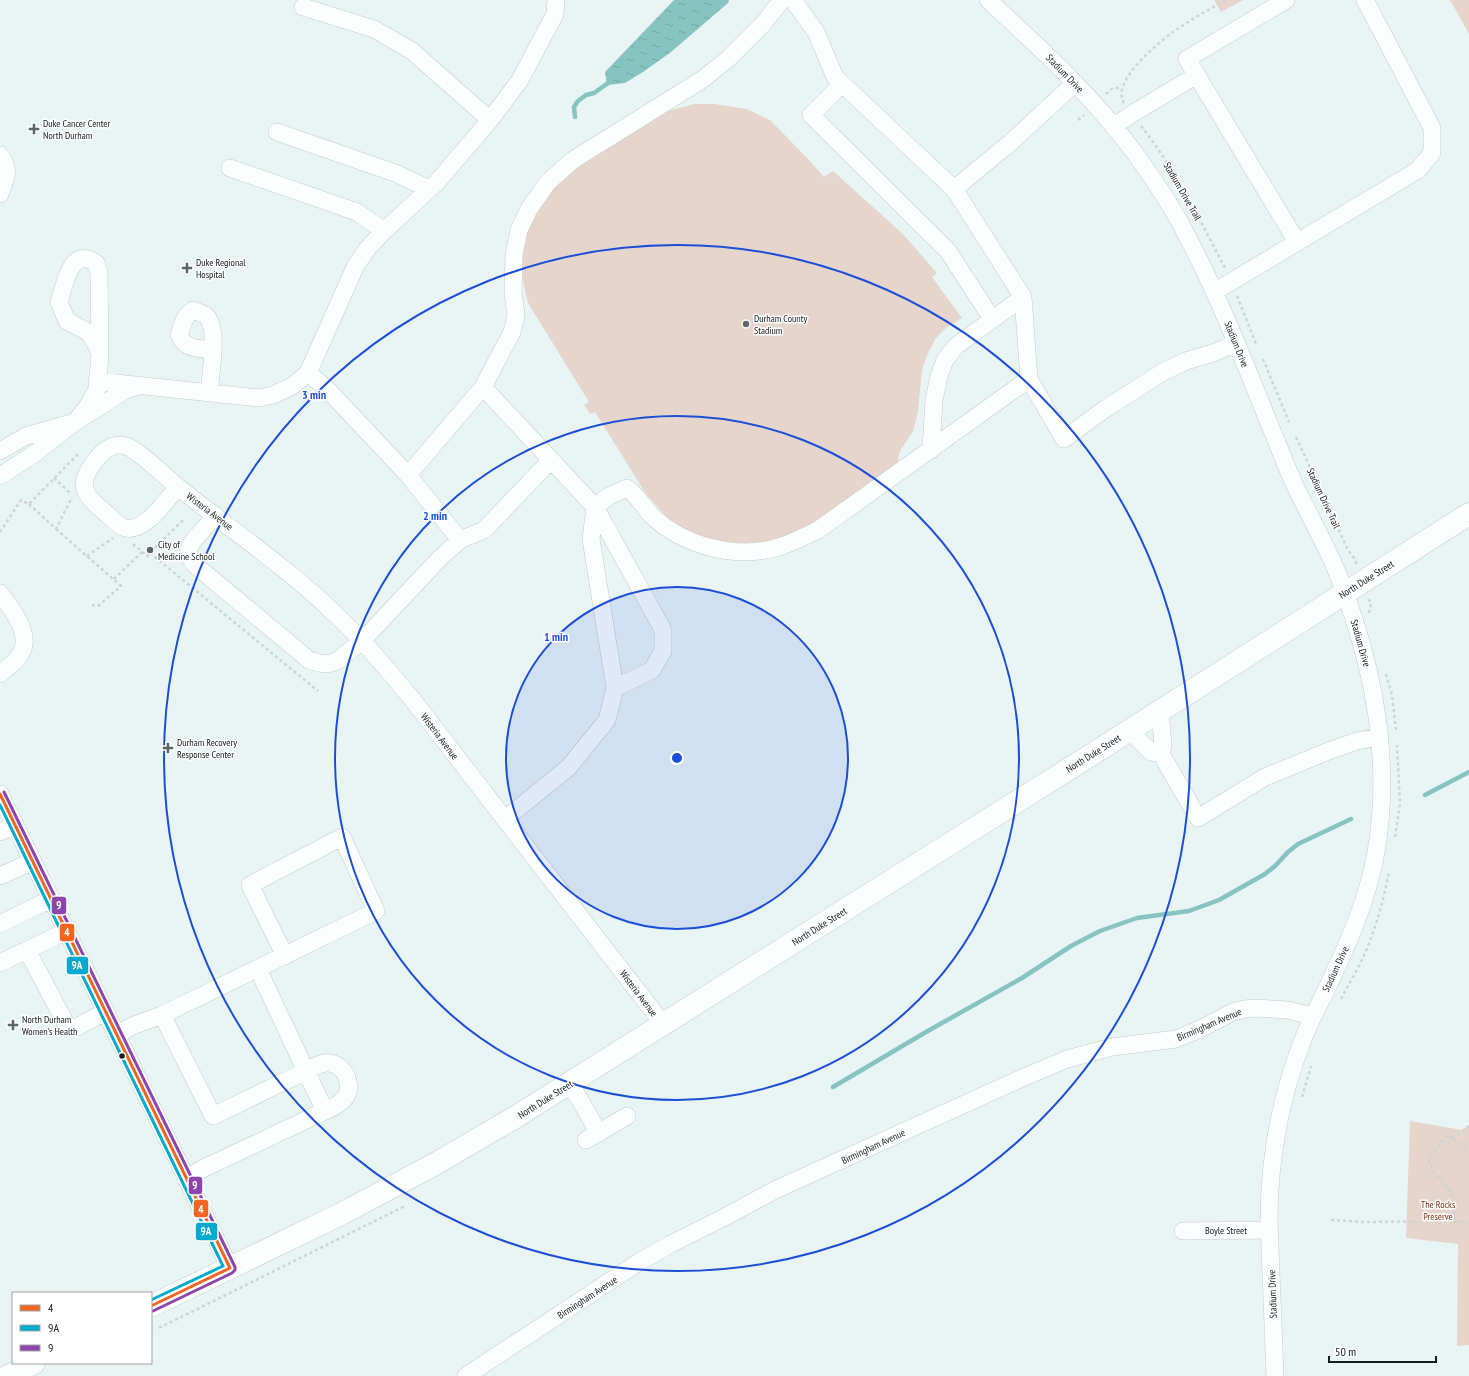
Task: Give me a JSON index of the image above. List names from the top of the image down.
{
  "streets": {
    "highway": ["North Duke Street"],
    "street": [
      "Stadium Drive",
      "Wisteria Avenue",
      "Birmingham Avenue",
      "Boyle Street"
    ],
    "path": ["Stadium Drive Trail"]
  },
  "crossings": [
    ["Stadium Drive", "North Duke Street"],
    ["Stadium Drive", "Birmingham Avenue"],
    ["Stadium Drive", "Boyle Street"],
    ["Wisteria Avenue", "North Duke Street"]
  ],
  "parks": ["The Rocks Preserve"],
  "places": {
    "health": [
      "Duke Cancer Center North Durham",
      "Duke Regional Hospital",
      "Durham Recovery Response Center",
      "North Durham Women's Health"
    ],
    "other": ["Durham County Stadium", "City of Medicine School"]
  },
  "lines": ["transit line 9", "transit line 4", "transit line 9A"],
  "legend": ["4", "9A", "9"],
  "scale_bar": "50 m",
  "rings": ["3 min", "2 min", "1 min"]
}
